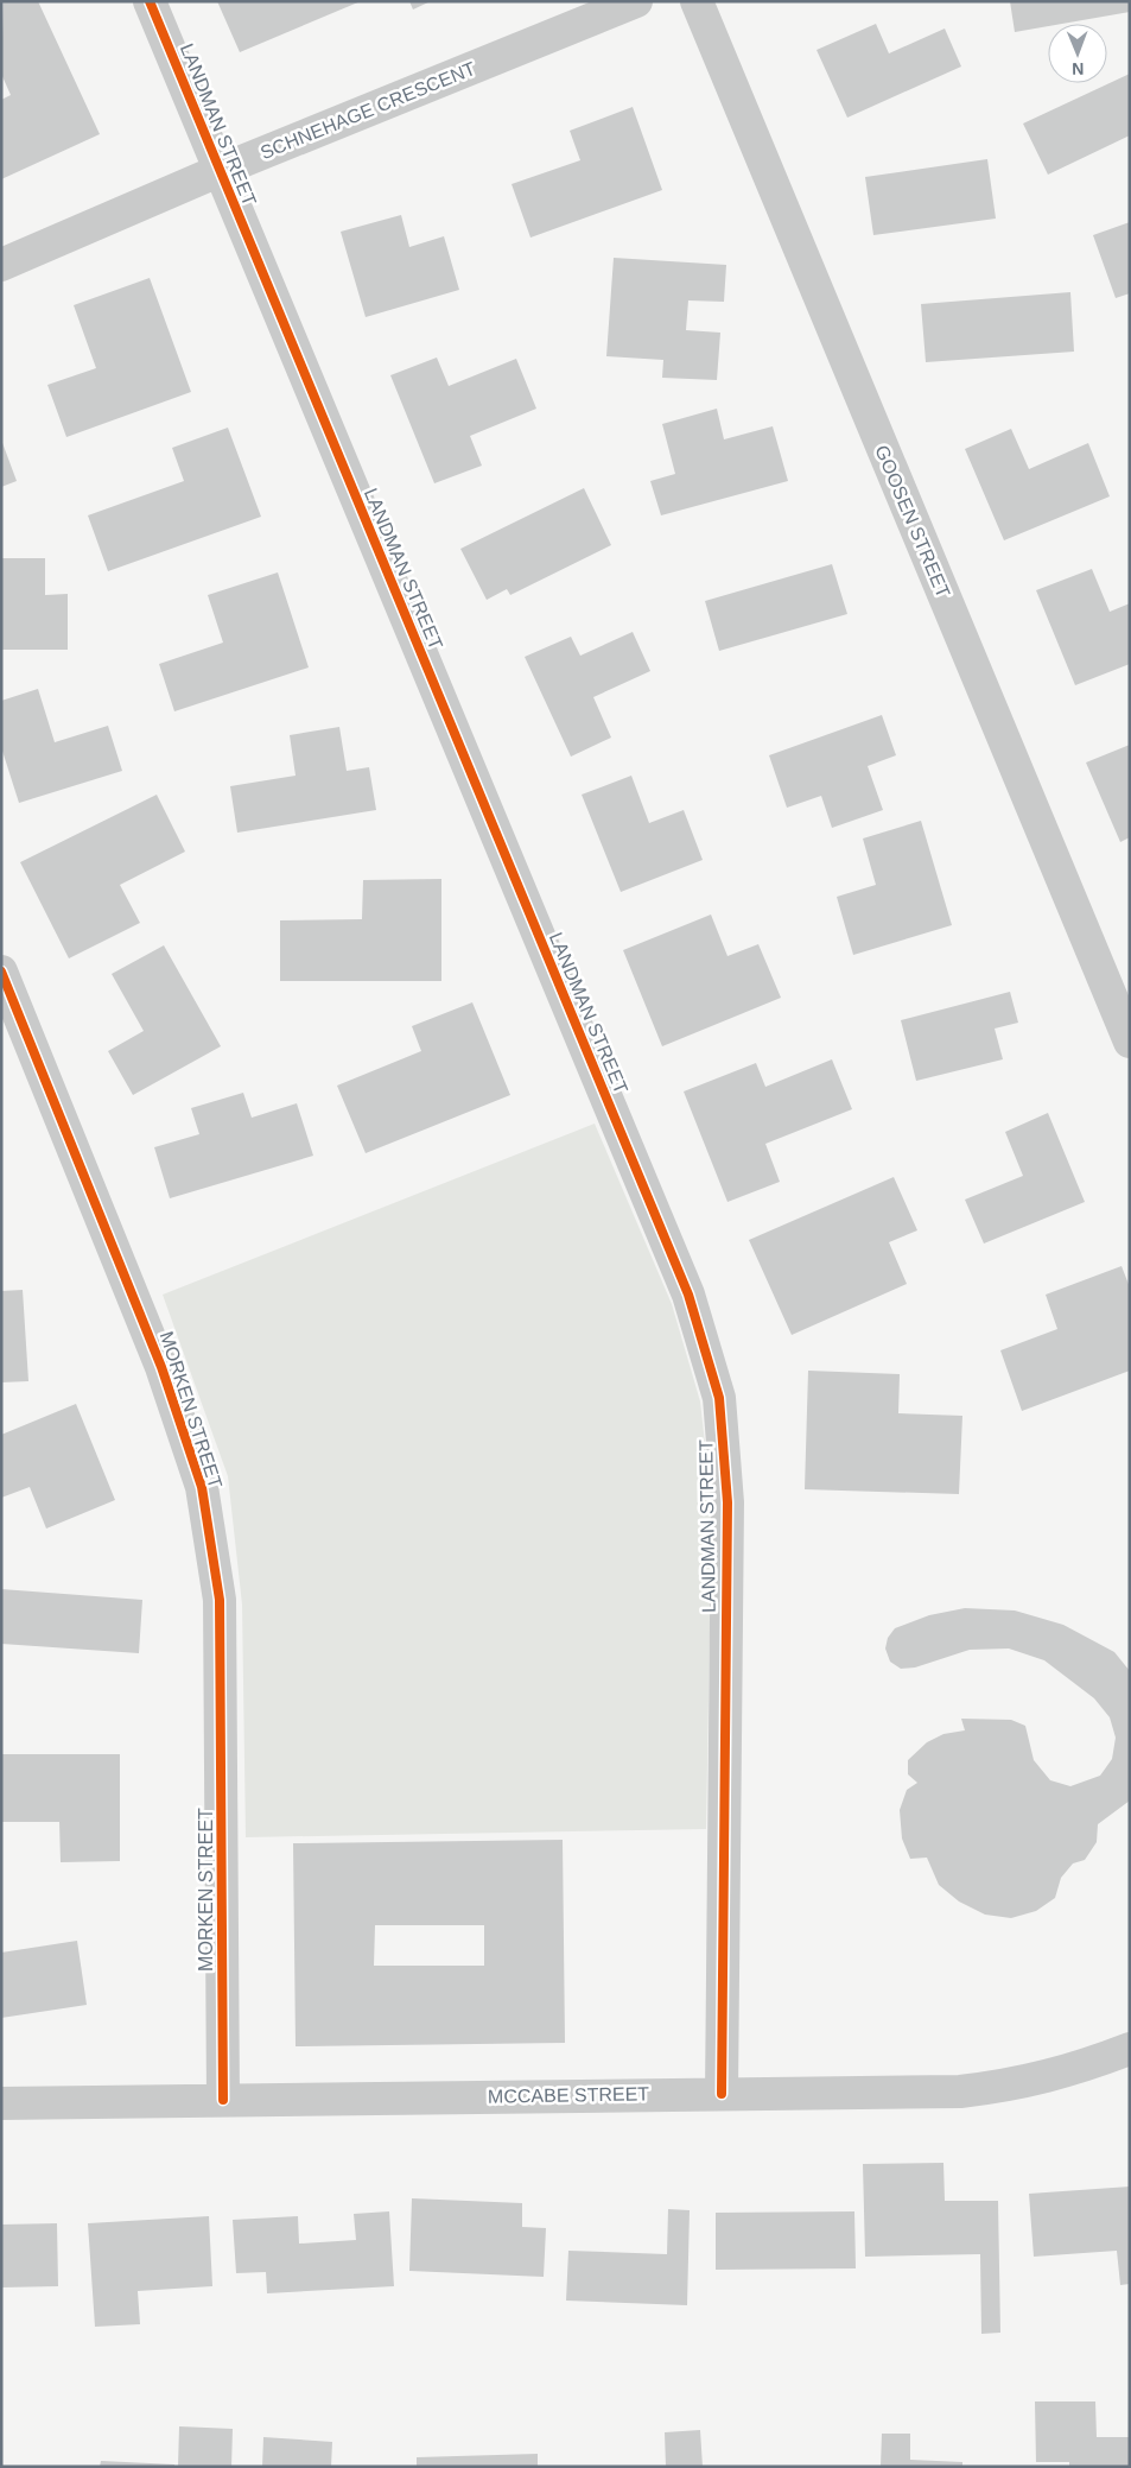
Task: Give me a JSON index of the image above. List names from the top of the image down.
{
  "streets": {
    "street": [
      "SCHNEHAGE CRESCENT",
      "LANDMAN STREET",
      "GOOSEN STREET",
      "MORKEN STREET",
      "MCCABE STREET"
    ]
  },
  "crossings": [
    ["SCHNEHAGE CRESCENT", "LANDMAN STREET"],
    ["LANDMAN STREET", "MCCABE STREET"],
    ["MORKEN STREET", "MCCABE STREET"]
  ],
  "north": "bottom"
}
